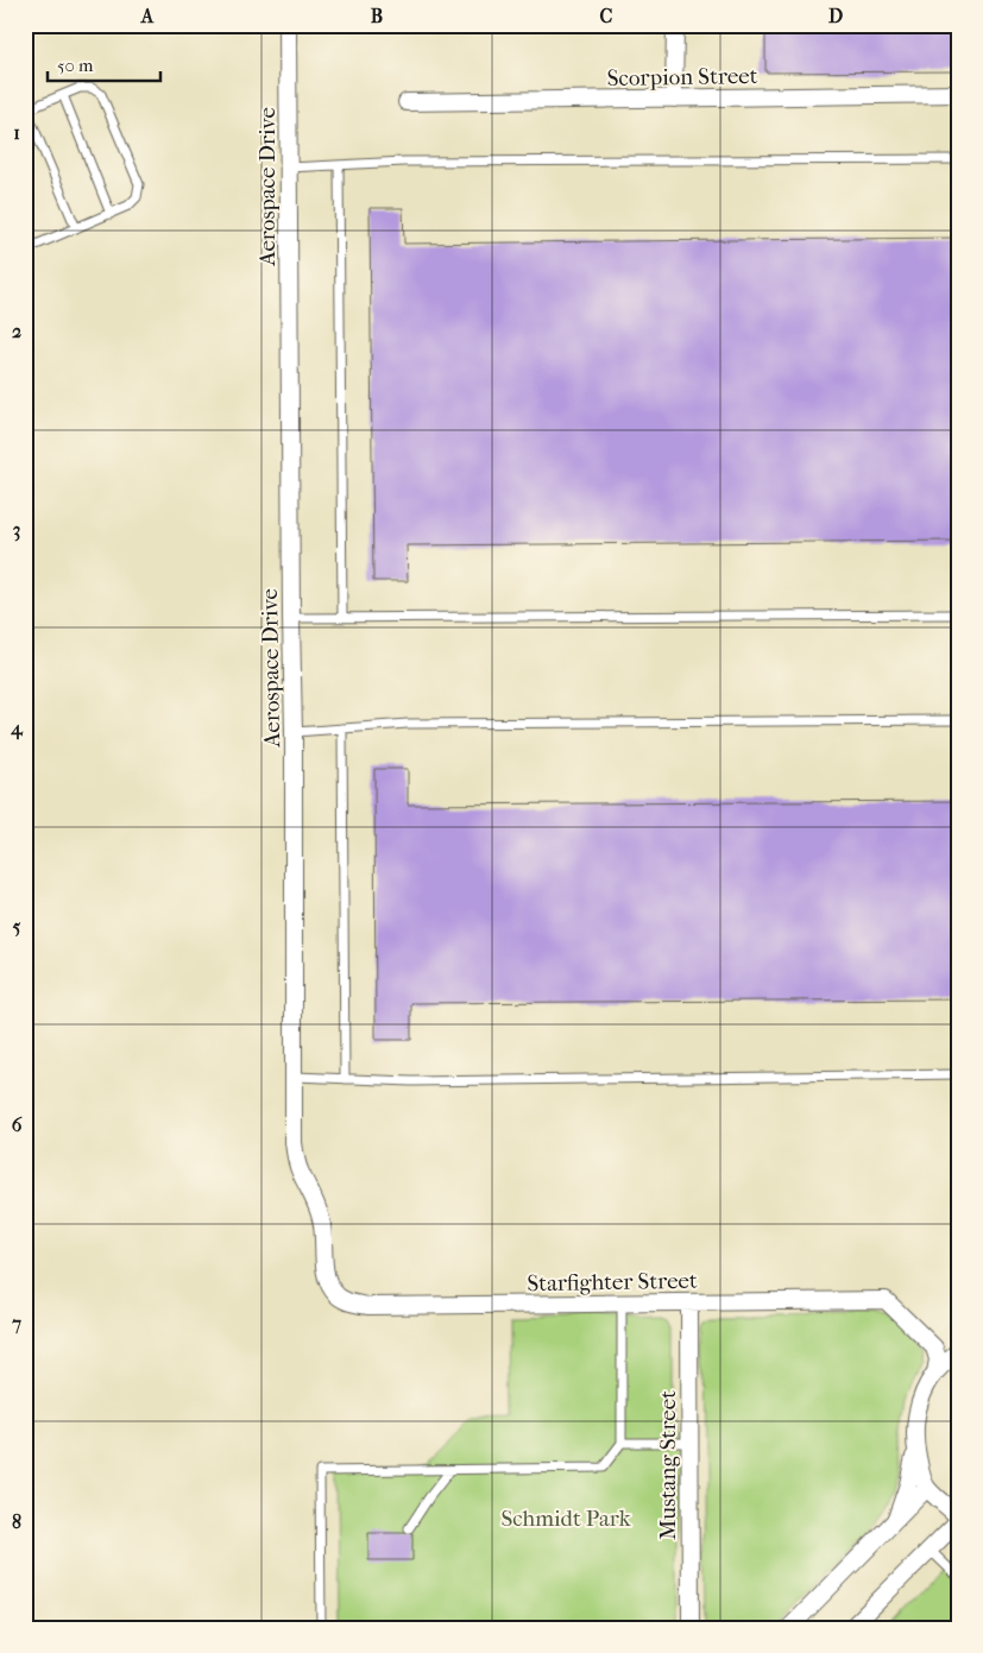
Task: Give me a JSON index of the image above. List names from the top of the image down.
{
  "streets": {
    "street": [
      "Scorpion Street",
      "Aerospace Drive",
      "Starfighter Street",
      "Mustang Street"
    ]
  },
  "crossings": [
    ["Aerospace Drive", "Starfighter Street"],
    ["Starfighter Street", "Mustang Street"]
  ],
  "parks": ["Schmidt Park"],
  "scale_bar": "50 m",
  "grid": {
    "columns": [
      "A",
      "B",
      "C",
      "D"
    ],
    "rows": [
      "1",
      "2",
      "3",
      "4",
      "5",
      "6",
      "7",
      "8"
    ]
  }
}
